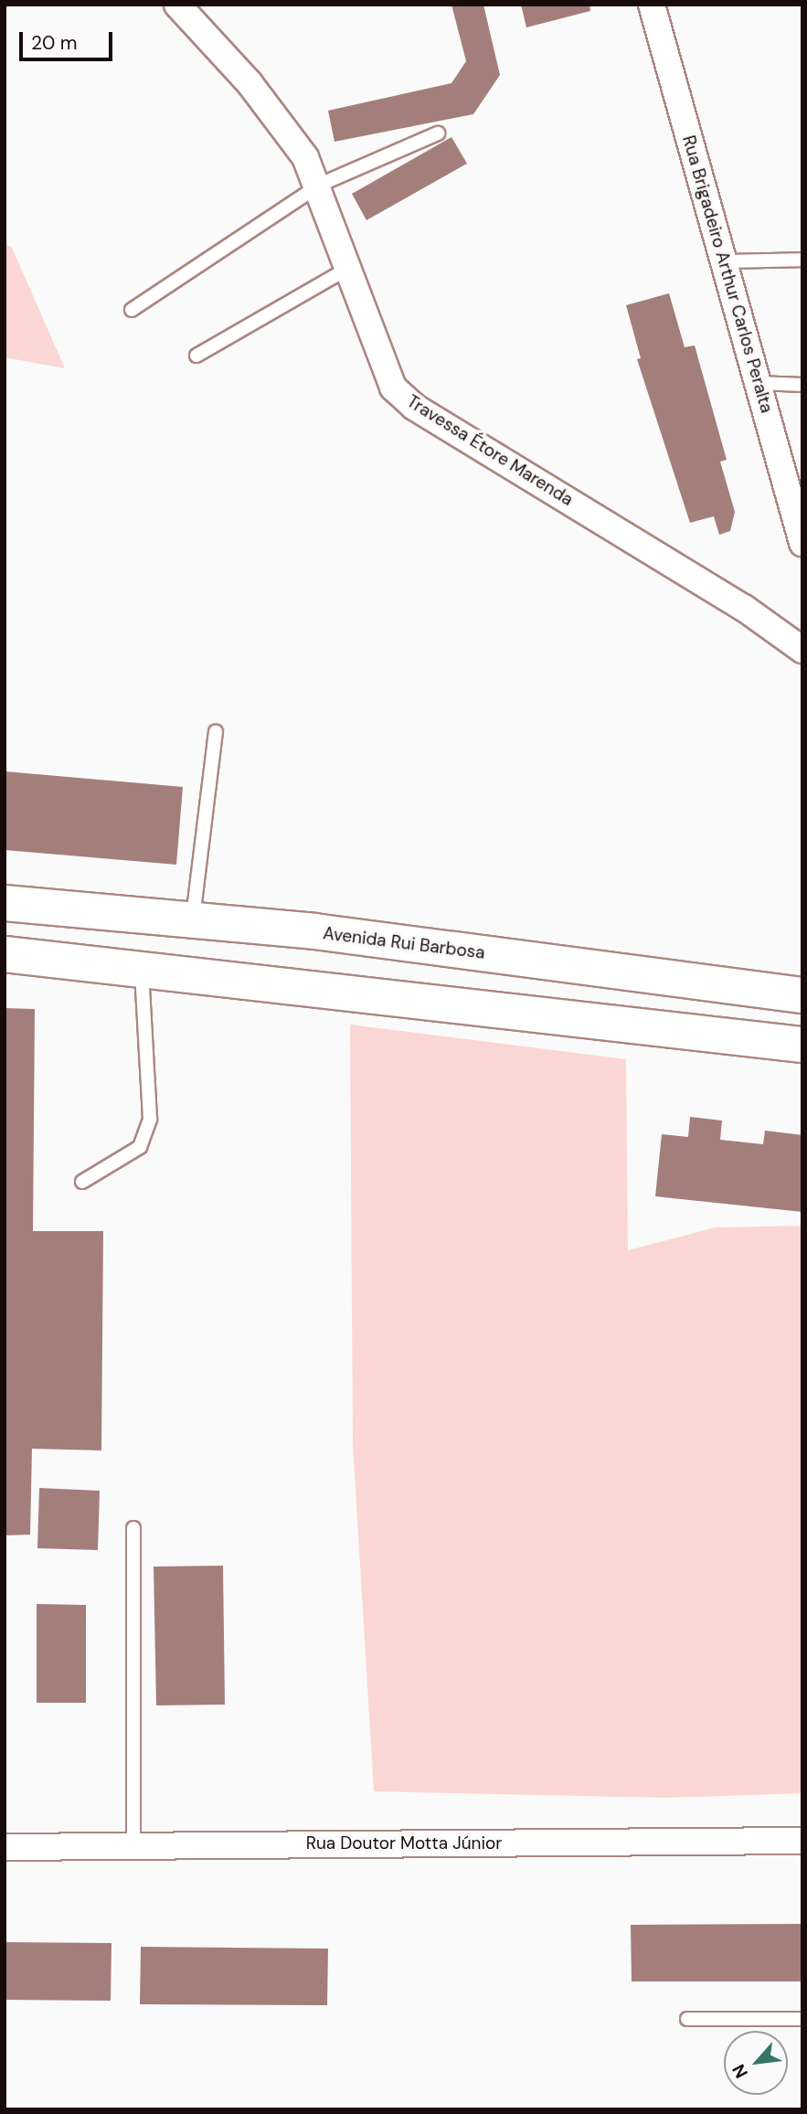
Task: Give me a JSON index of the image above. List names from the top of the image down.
{
  "streets": {
    "main road": ["Avenida Rui Barbosa"],
    "street": ["Rua Brigadeiro Arthur Carlos Peralta", "Travessa Étore Marenda", "Rua Doutor Motta Júnior"]
  },
  "scale_bar": "20 m",
  "north": "bottom left"
}
